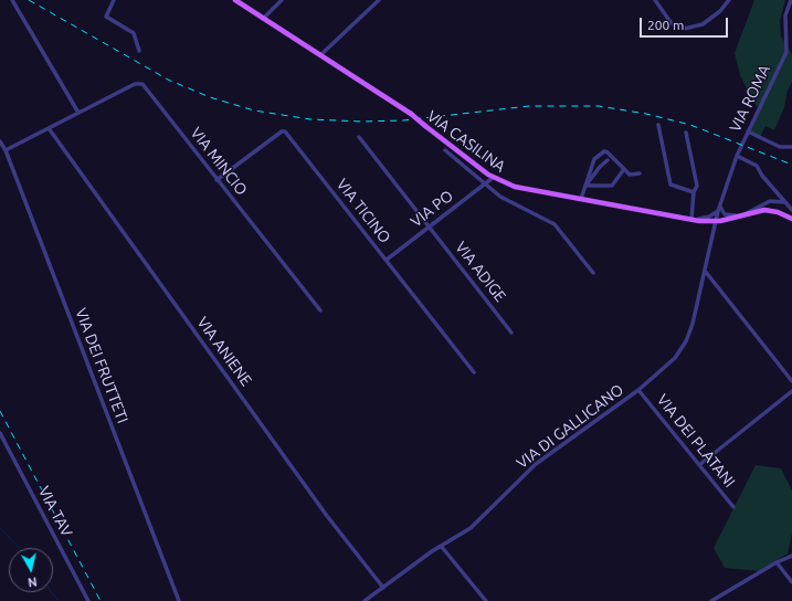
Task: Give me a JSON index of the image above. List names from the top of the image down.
{
  "streets": {
    "main road": ["VIA CASILINA"],
    "street": [
      "VIA ROMA",
      "VIA MINCIO",
      "VIA PO",
      "VIA TICINO",
      "VIA ADIGE",
      "VIA ANIENE",
      "VIA DEI FRUTTETI",
      "VIA DI GALLICANO",
      "VIA DEI PLATANI",
      "VIA TAV"
    ]
  },
  "crossings": [
    ["VIA ROMA", "VIA CASILINA"],
    ["VIA ROMA", "VIA DI GALLICANO"],
    ["VIA CASILINA", "VIA PO"],
    ["VIA CASILINA", "VIA DI GALLICANO"],
    ["VIA MINCIO", "VIA TICINO"],
    ["VIA MINCIO", "VIA ANIENE"],
    ["VIA MINCIO", "VIA DEI FRUTTETI"],
    ["VIA PO", "VIA TICINO"],
    ["VIA PO", "VIA ADIGE"],
    ["VIA ANIENE", "VIA DI GALLICANO"],
    ["VIA DI GALLICANO", "VIA DEI PLATANI"]
  ],
  "scale_bar": "200 m",
  "north": "bottom"
}
